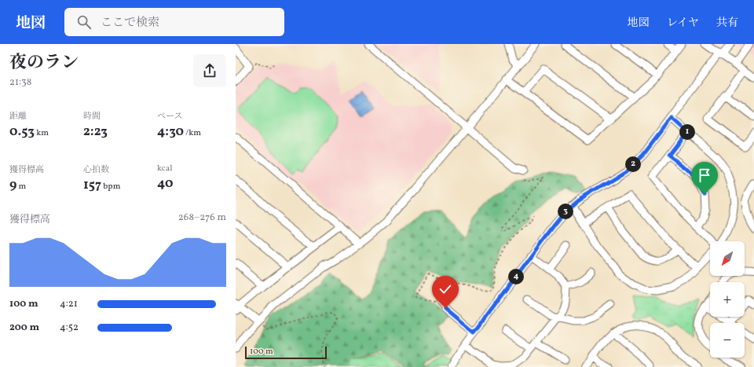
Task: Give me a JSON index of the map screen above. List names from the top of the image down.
{
  "scale_bar": "100 m",
  "north": "bottom left",
  "page": {
    "header": "地図",
    "search": "ここで検索",
    "nav": ["地図", "レイヤ", "共有"],
    "heading": ["夜のラン", "21:38"],
    "stats": [
      ["距離", "0.53 km"],
      ["時間", "2:23"],
      ["ペース", "4:30 /km"],
      ["獲得標高", "9 m"],
      ["心拍数", "157 bpm"],
      ["kcal", "40"]
    ],
    "pins": [
      "1",
      "2",
      "3",
      "4"
    ],
    "chart": ["獲得標高", "268–276 m"],
    "map_buttons": ["+", "−"],
    "list": [
      {
        "name": "100 m",
        "note": "4:21"
      },
      {
        "name": "200 m",
        "note": "4:52"
      }
    ],
    "scale": "100 m"
  }
}
